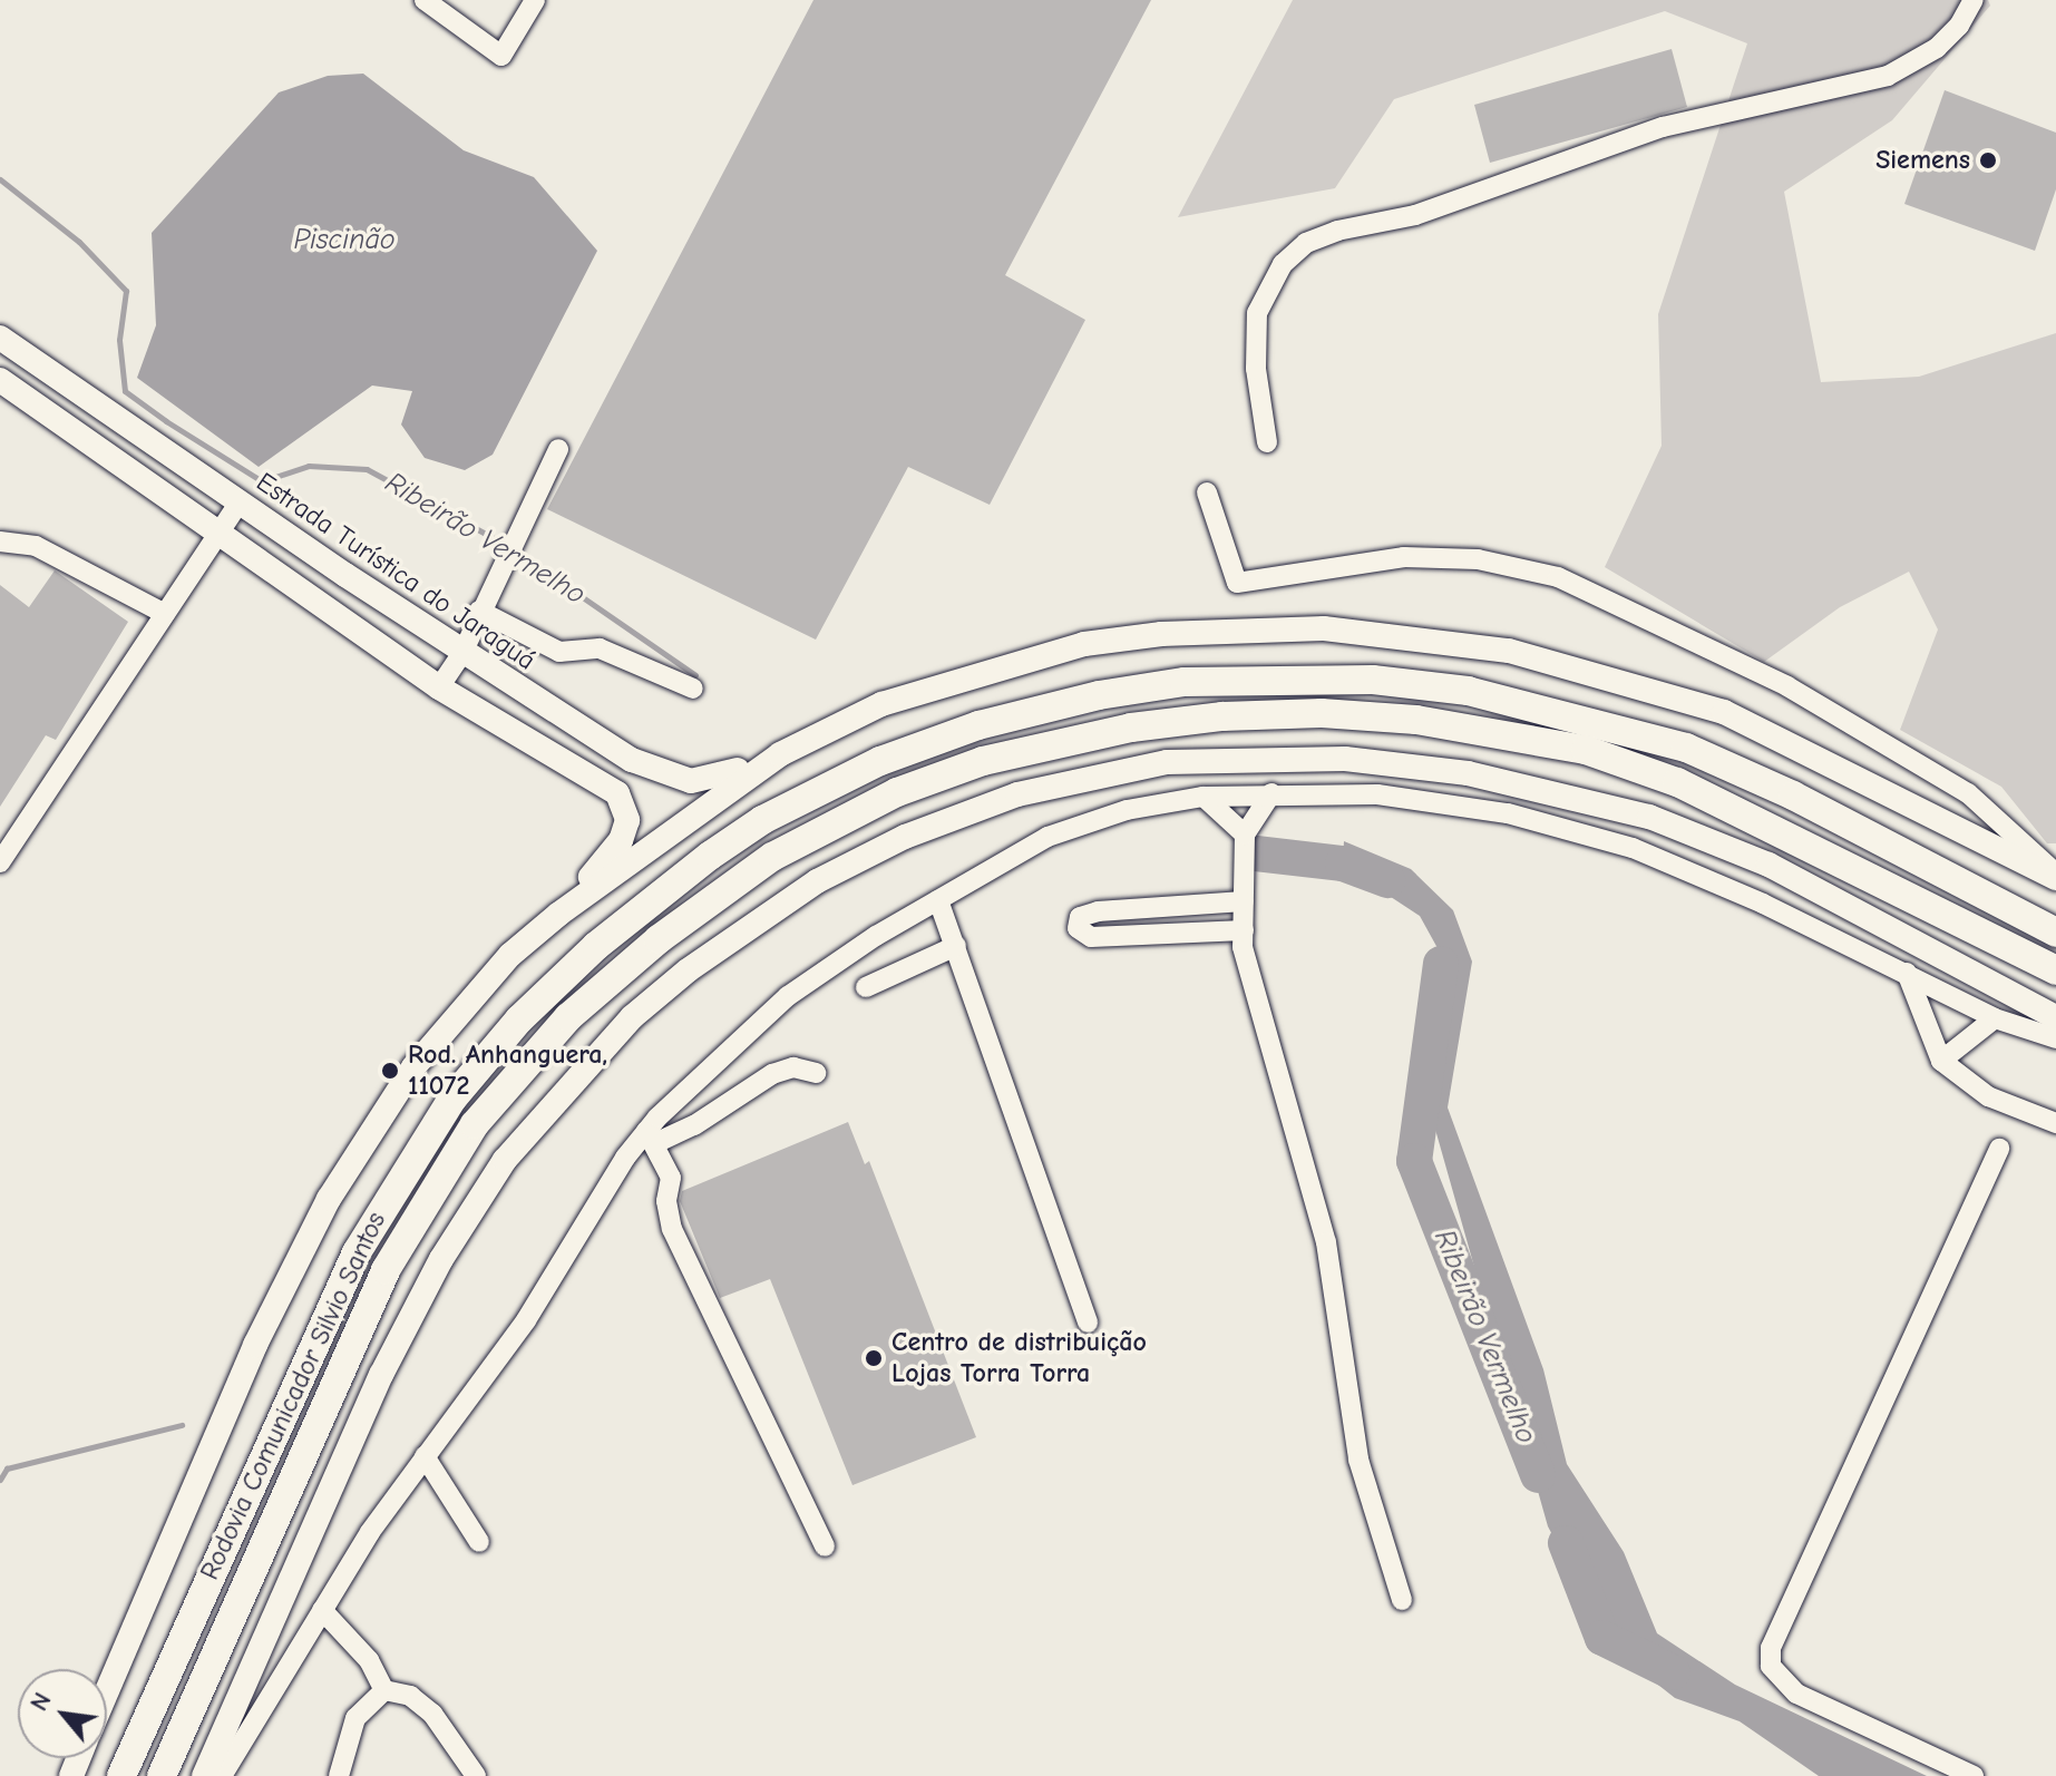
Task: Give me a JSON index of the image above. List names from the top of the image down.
{
  "streets": {
    "highway": ["Rodovia Comunicador Silvio Santos"],
    "main road": ["Estrada Turística do Jaraguá"]
  },
  "water": ["Piscinão", "Ribeirão Vermelho"],
  "places": ["Siemens", "Rod. Anhanguera, 11072", "Centro de distribuição Lojas Torra Torra"],
  "north": "top left"
}
